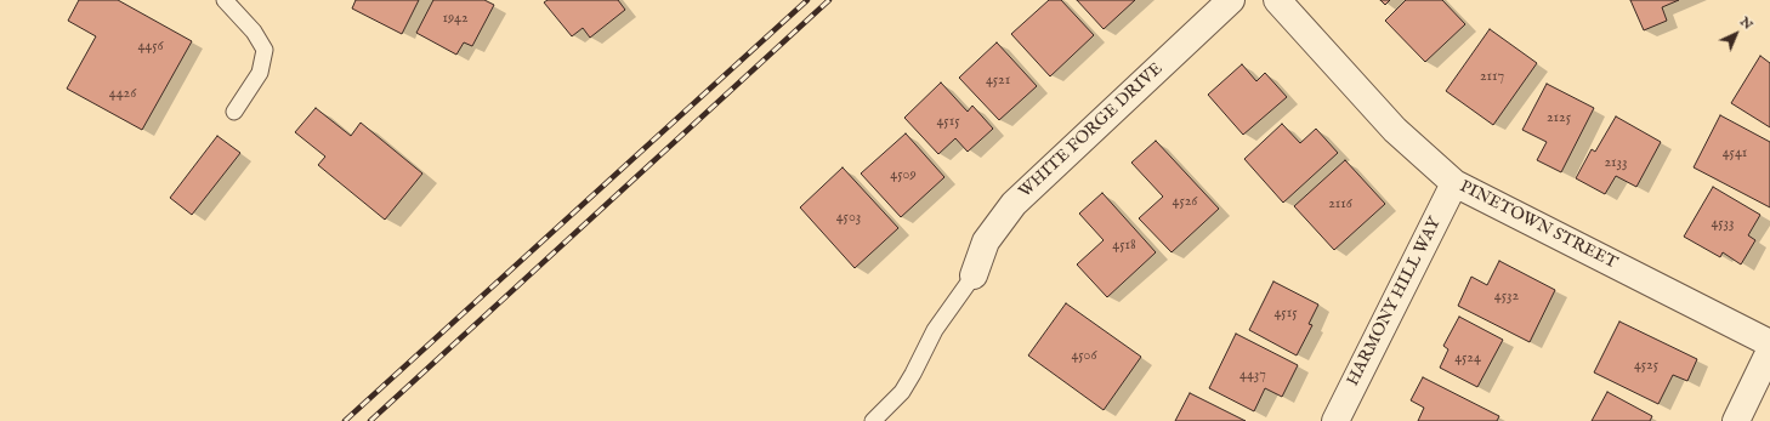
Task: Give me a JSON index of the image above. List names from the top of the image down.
{
  "streets": {
    "street": ["WHITE FORGE DRIVE", "PINETOWN STREET", "HARMONY HILL WAY"]
  },
  "crossings": [
    ["PINETOWN STREET", "HARMONY HILL WAY"]
  ],
  "house_numbers": [
    "1942",
    "4456",
    "2117",
    "4521",
    "4426",
    "2125",
    "4515",
    "4541",
    "2133",
    "4509",
    "4526",
    "2116",
    "4503",
    "4533",
    "4518",
    "4532",
    "4515",
    "4506",
    "4524",
    "4525",
    "4437"
  ],
  "north": "top right"
}
